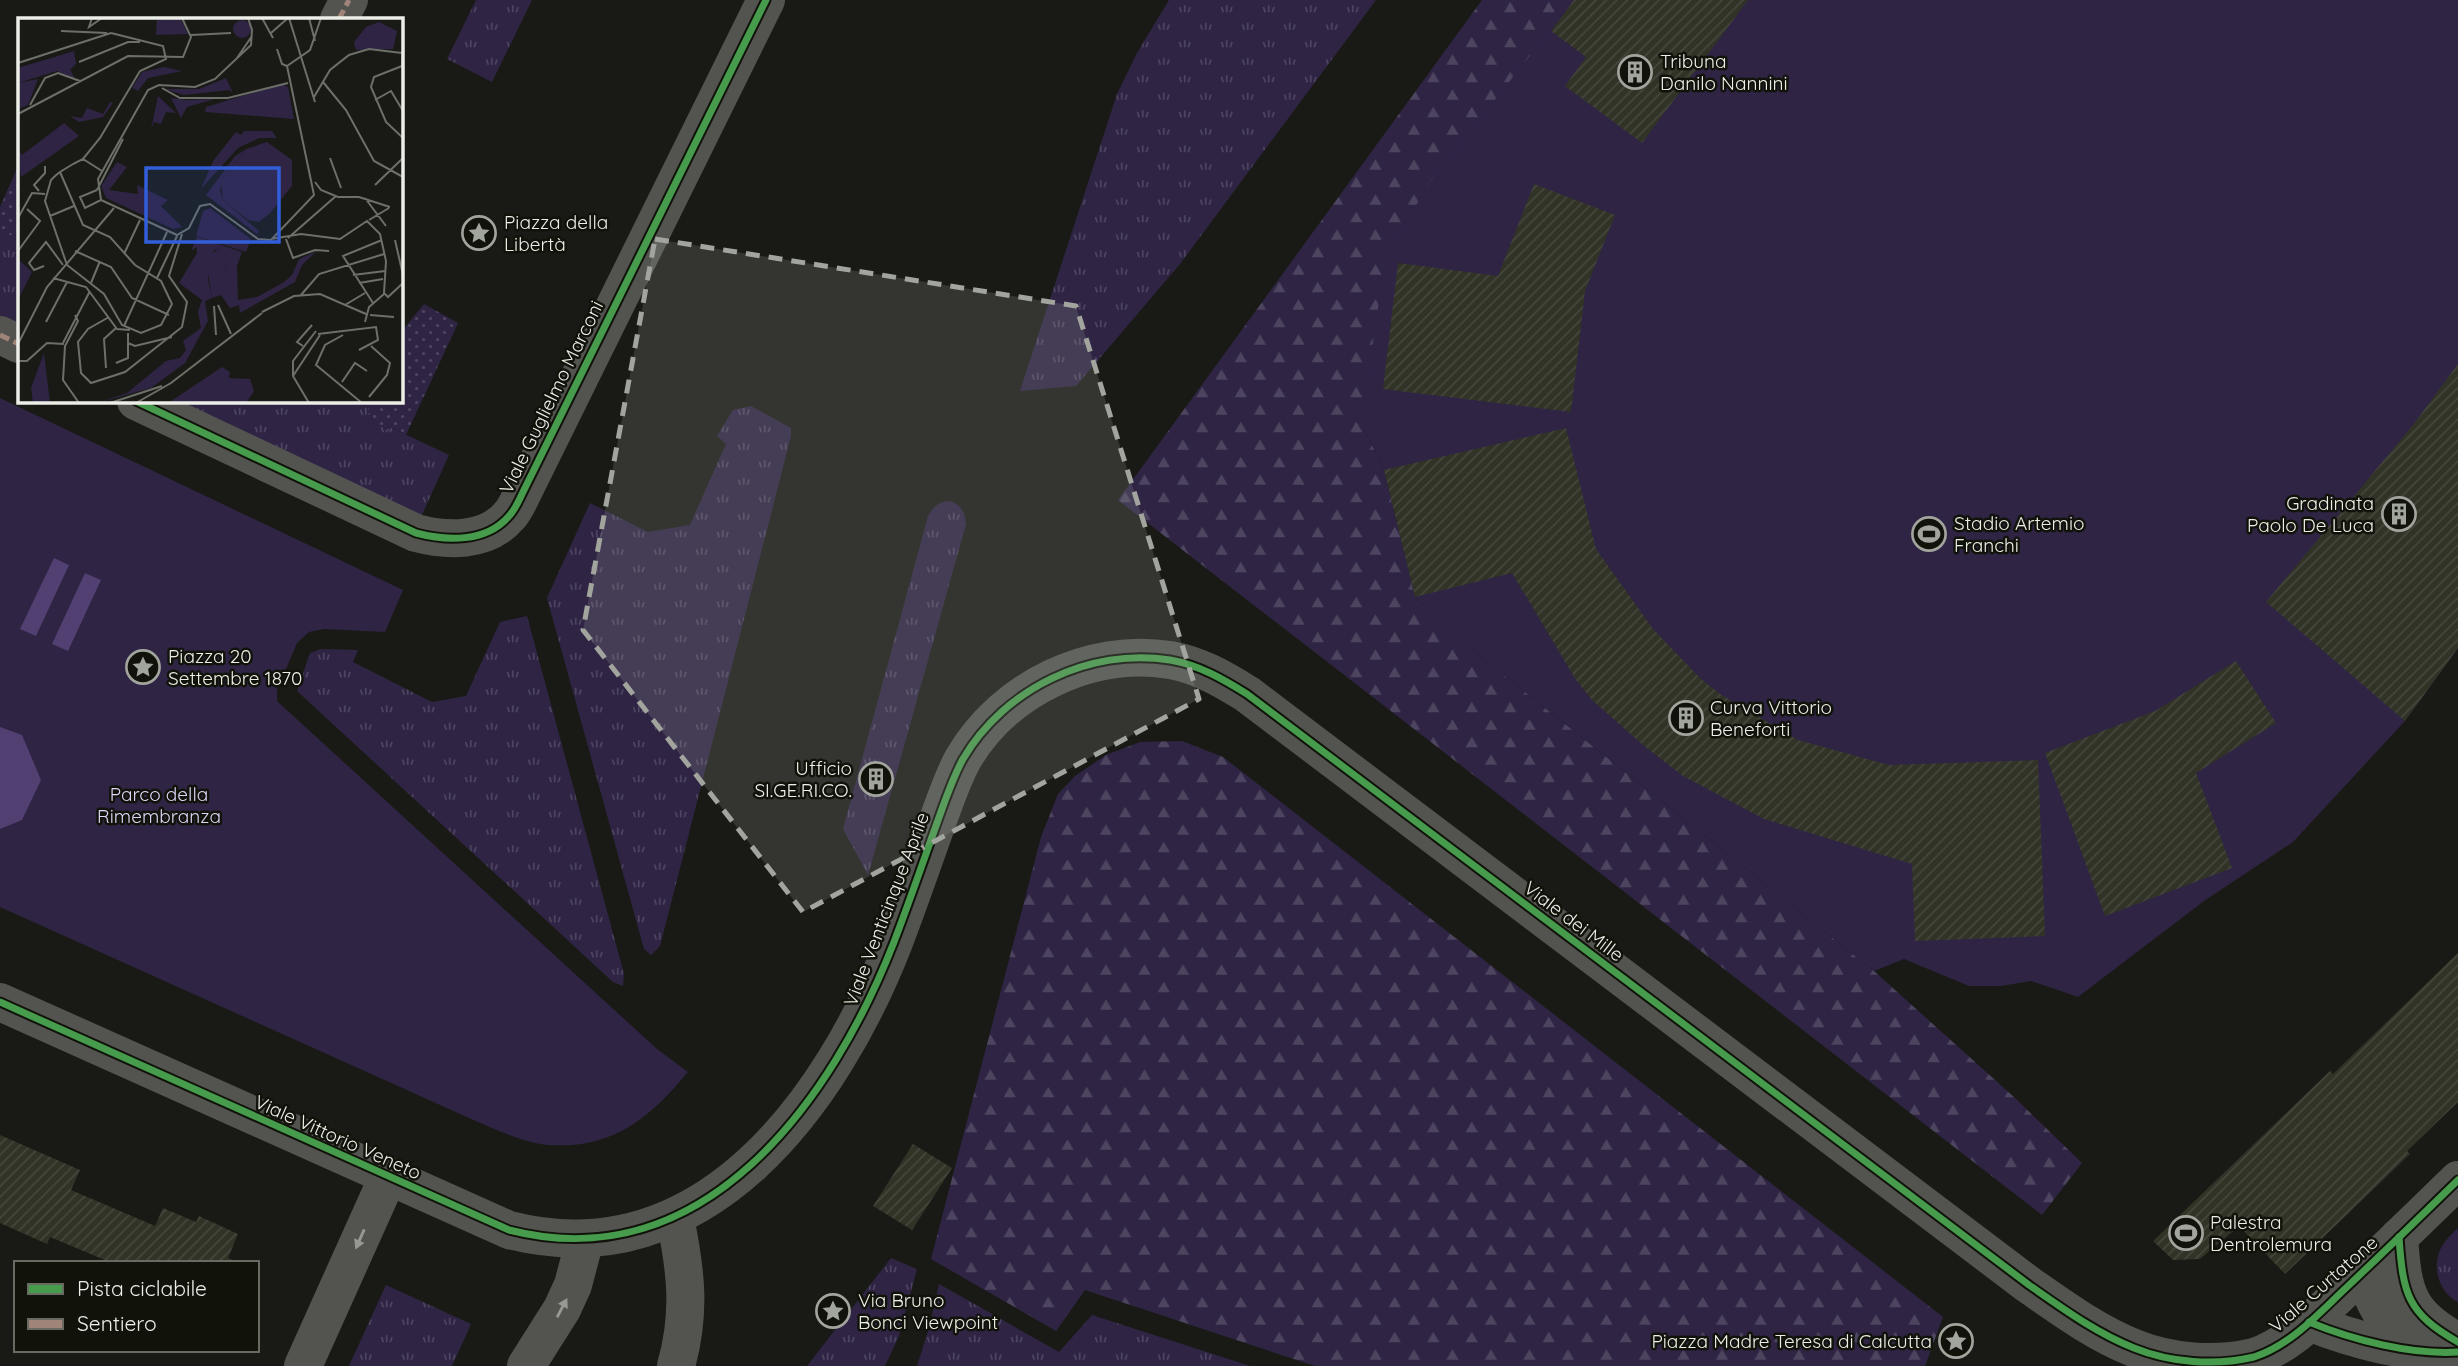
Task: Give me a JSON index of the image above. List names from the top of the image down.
{
  "streets": {
    "street": [
      "Viale Guglielmo Marconi",
      "Viale Venticinque Aprile",
      "Viale dei Mille",
      "Viale Vittorio Veneto",
      "Viale Curtatone"
    ]
  },
  "crossings": [
    ["Viale Venticinque Aprile", "Viale dei Mille"],
    ["Viale Venticinque Aprile", "Viale Vittorio Veneto"],
    ["Viale dei Mille", "Viale Curtatone"]
  ],
  "parks": ["Parco della Rimembranza"],
  "places": {
    "building": [
      "Tribuna Danilo Nannini",
      "Gradinata Paolo De Luca",
      "Curva Vittorio Beneforti",
      "Ufficio SI.GE.RI.CO."
    ],
    "place": [
      "Piazza della Libertà",
      "Piazza 20 Settembre 1870",
      "Via Bruno Bonci Viewpoint",
      "Piazza Madre Teresa di Calcutta"
    ],
    "sports": ["Stadio Artemio Franchi", "Palestra Dentrolemura"]
  },
  "legend": ["Pista ciclabile", "Sentiero"]
}
